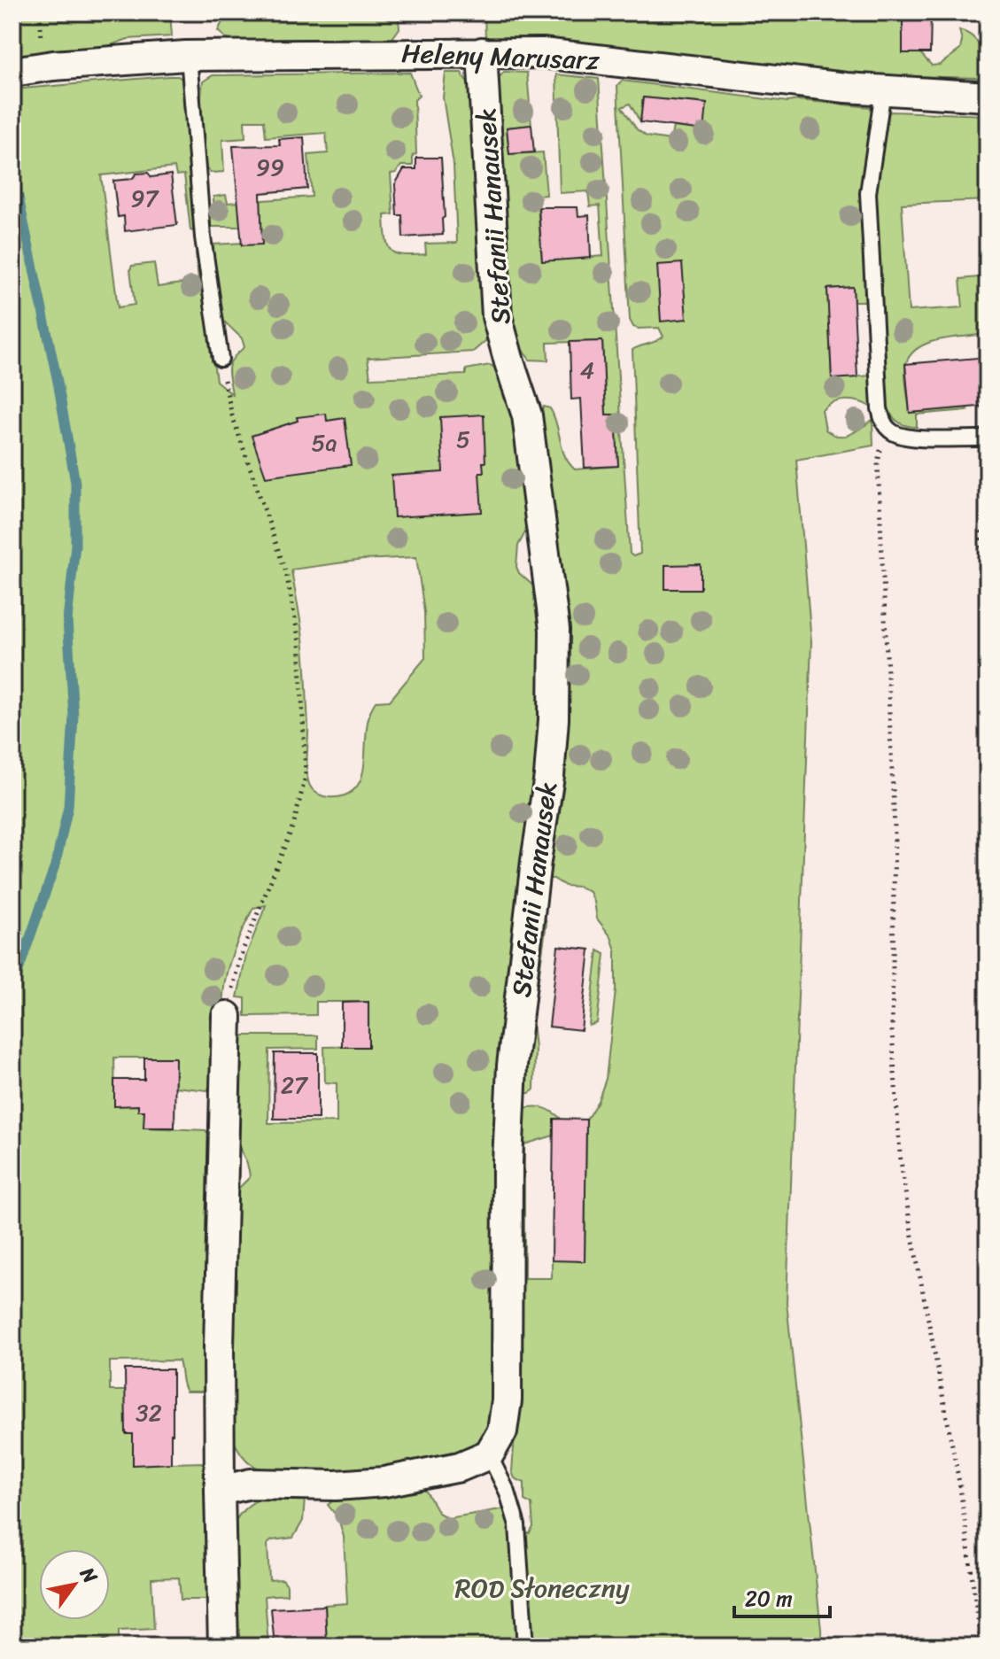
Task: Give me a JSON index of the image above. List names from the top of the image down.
{
  "streets": {
    "street": ["Heleny Marusarz", "Stefanii Hanausek"]
  },
  "crossings": [
    ["Heleny Marusarz", "Stefanii Hanausek"]
  ],
  "parks": ["ROD Słoneczny"],
  "house_numbers": [
    "99",
    "97",
    "4",
    "5",
    "5a",
    "27",
    "32"
  ],
  "scale_bar": "20 m",
  "north": "top right"
}
